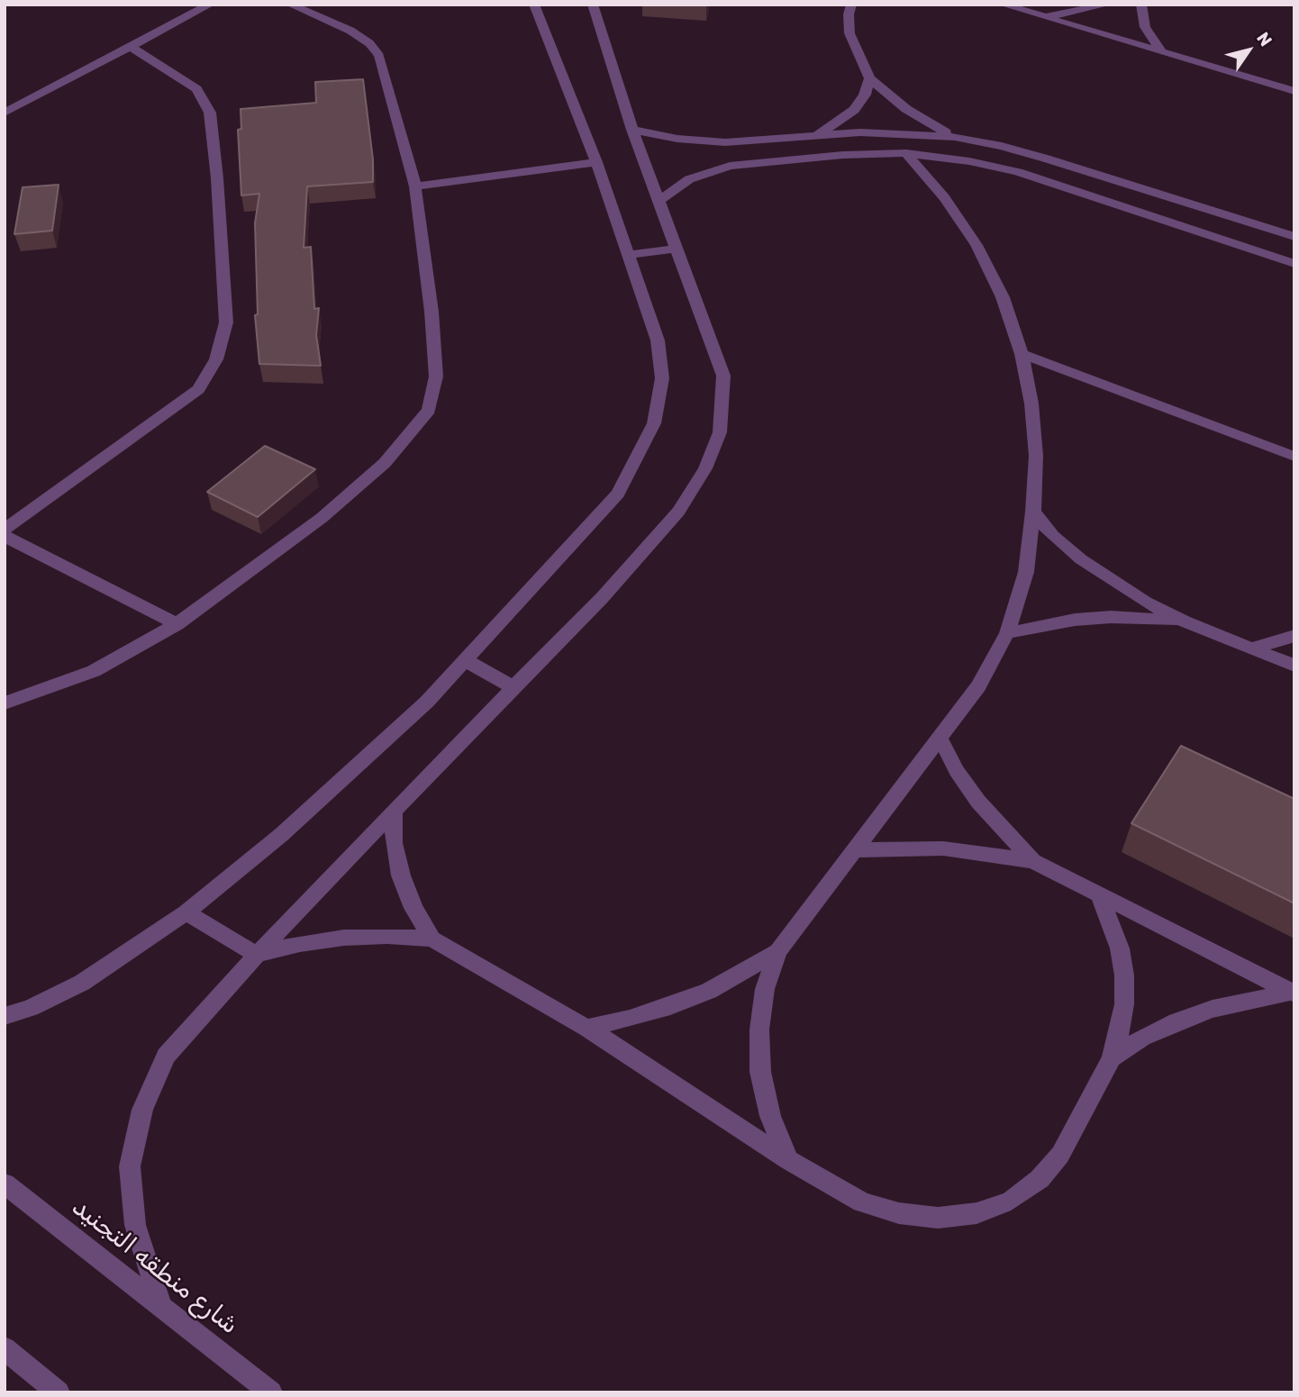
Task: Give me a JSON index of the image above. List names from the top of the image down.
{
  "streets": {
    "street": ["شارع منطقه التجنيد"]
  },
  "north": "top right"
}
